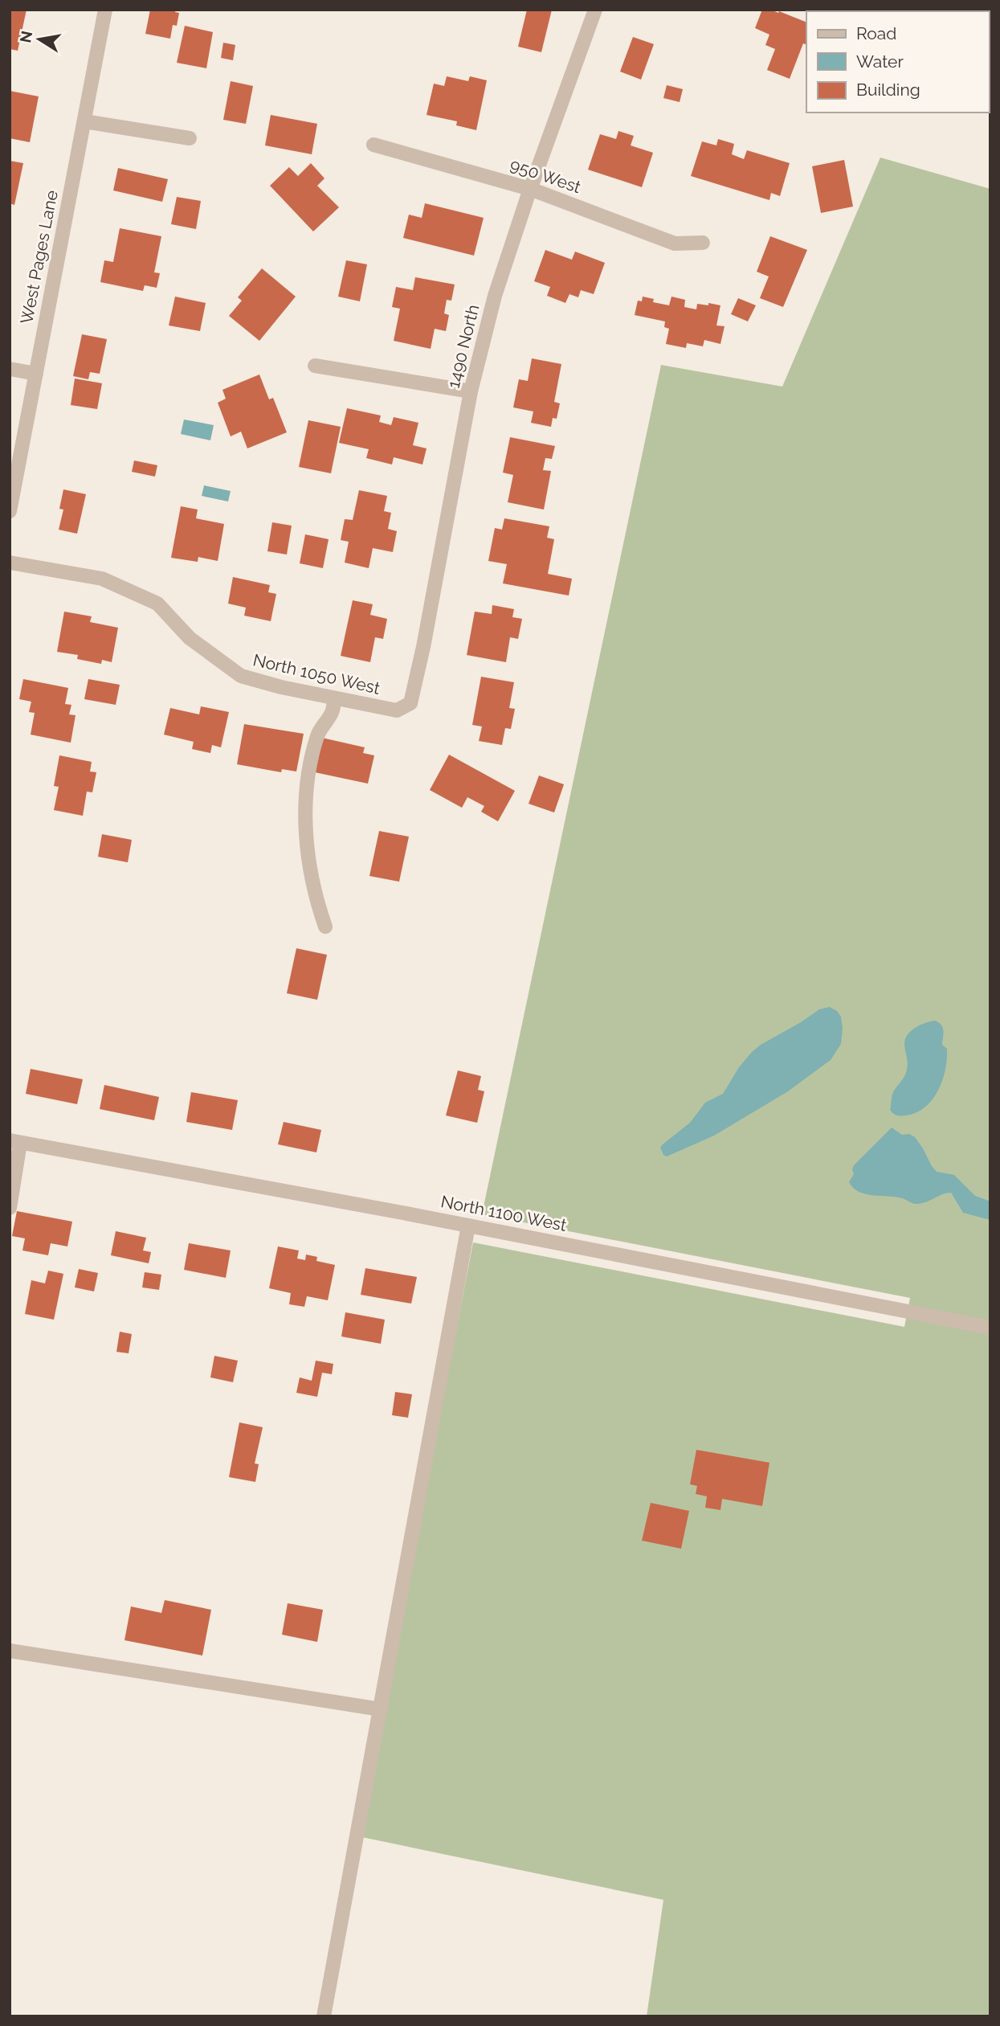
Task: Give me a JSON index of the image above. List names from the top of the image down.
{
  "streets": {
    "street": [
      "950 West",
      "West Pages Lane",
      "1490 North",
      "North 1050 West",
      "North 1100 West"
    ]
  },
  "crossings": [
    ["950 West", "1490 North"],
    ["1490 North", "North 1050 West"]
  ],
  "legend": ["Road", "Water", "Building"],
  "north": "left"
}
